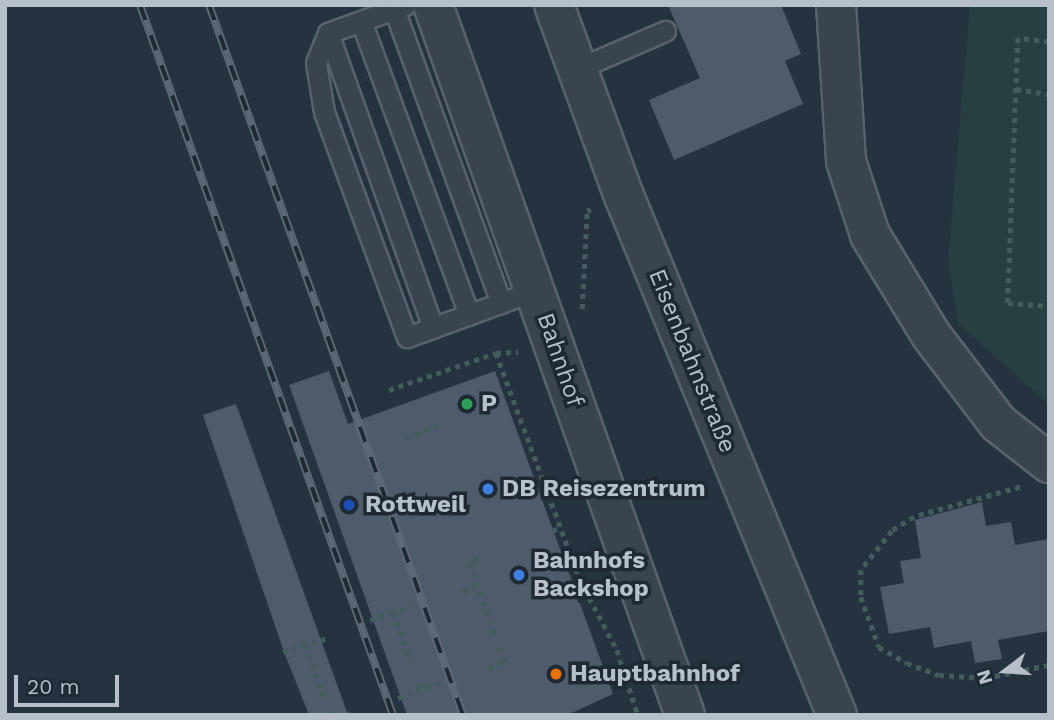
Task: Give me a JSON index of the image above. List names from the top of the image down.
{
  "streets": {
    "street": ["Bahnhof", "Eisenbahnstraße"]
  },
  "places": [
    "P",
    "DB Reisezentrum",
    "Rottweil",
    "Bahnhofs Backshop",
    "Hauptbahnhof"
  ],
  "scale_bar": "20 m",
  "north": "left"
}
